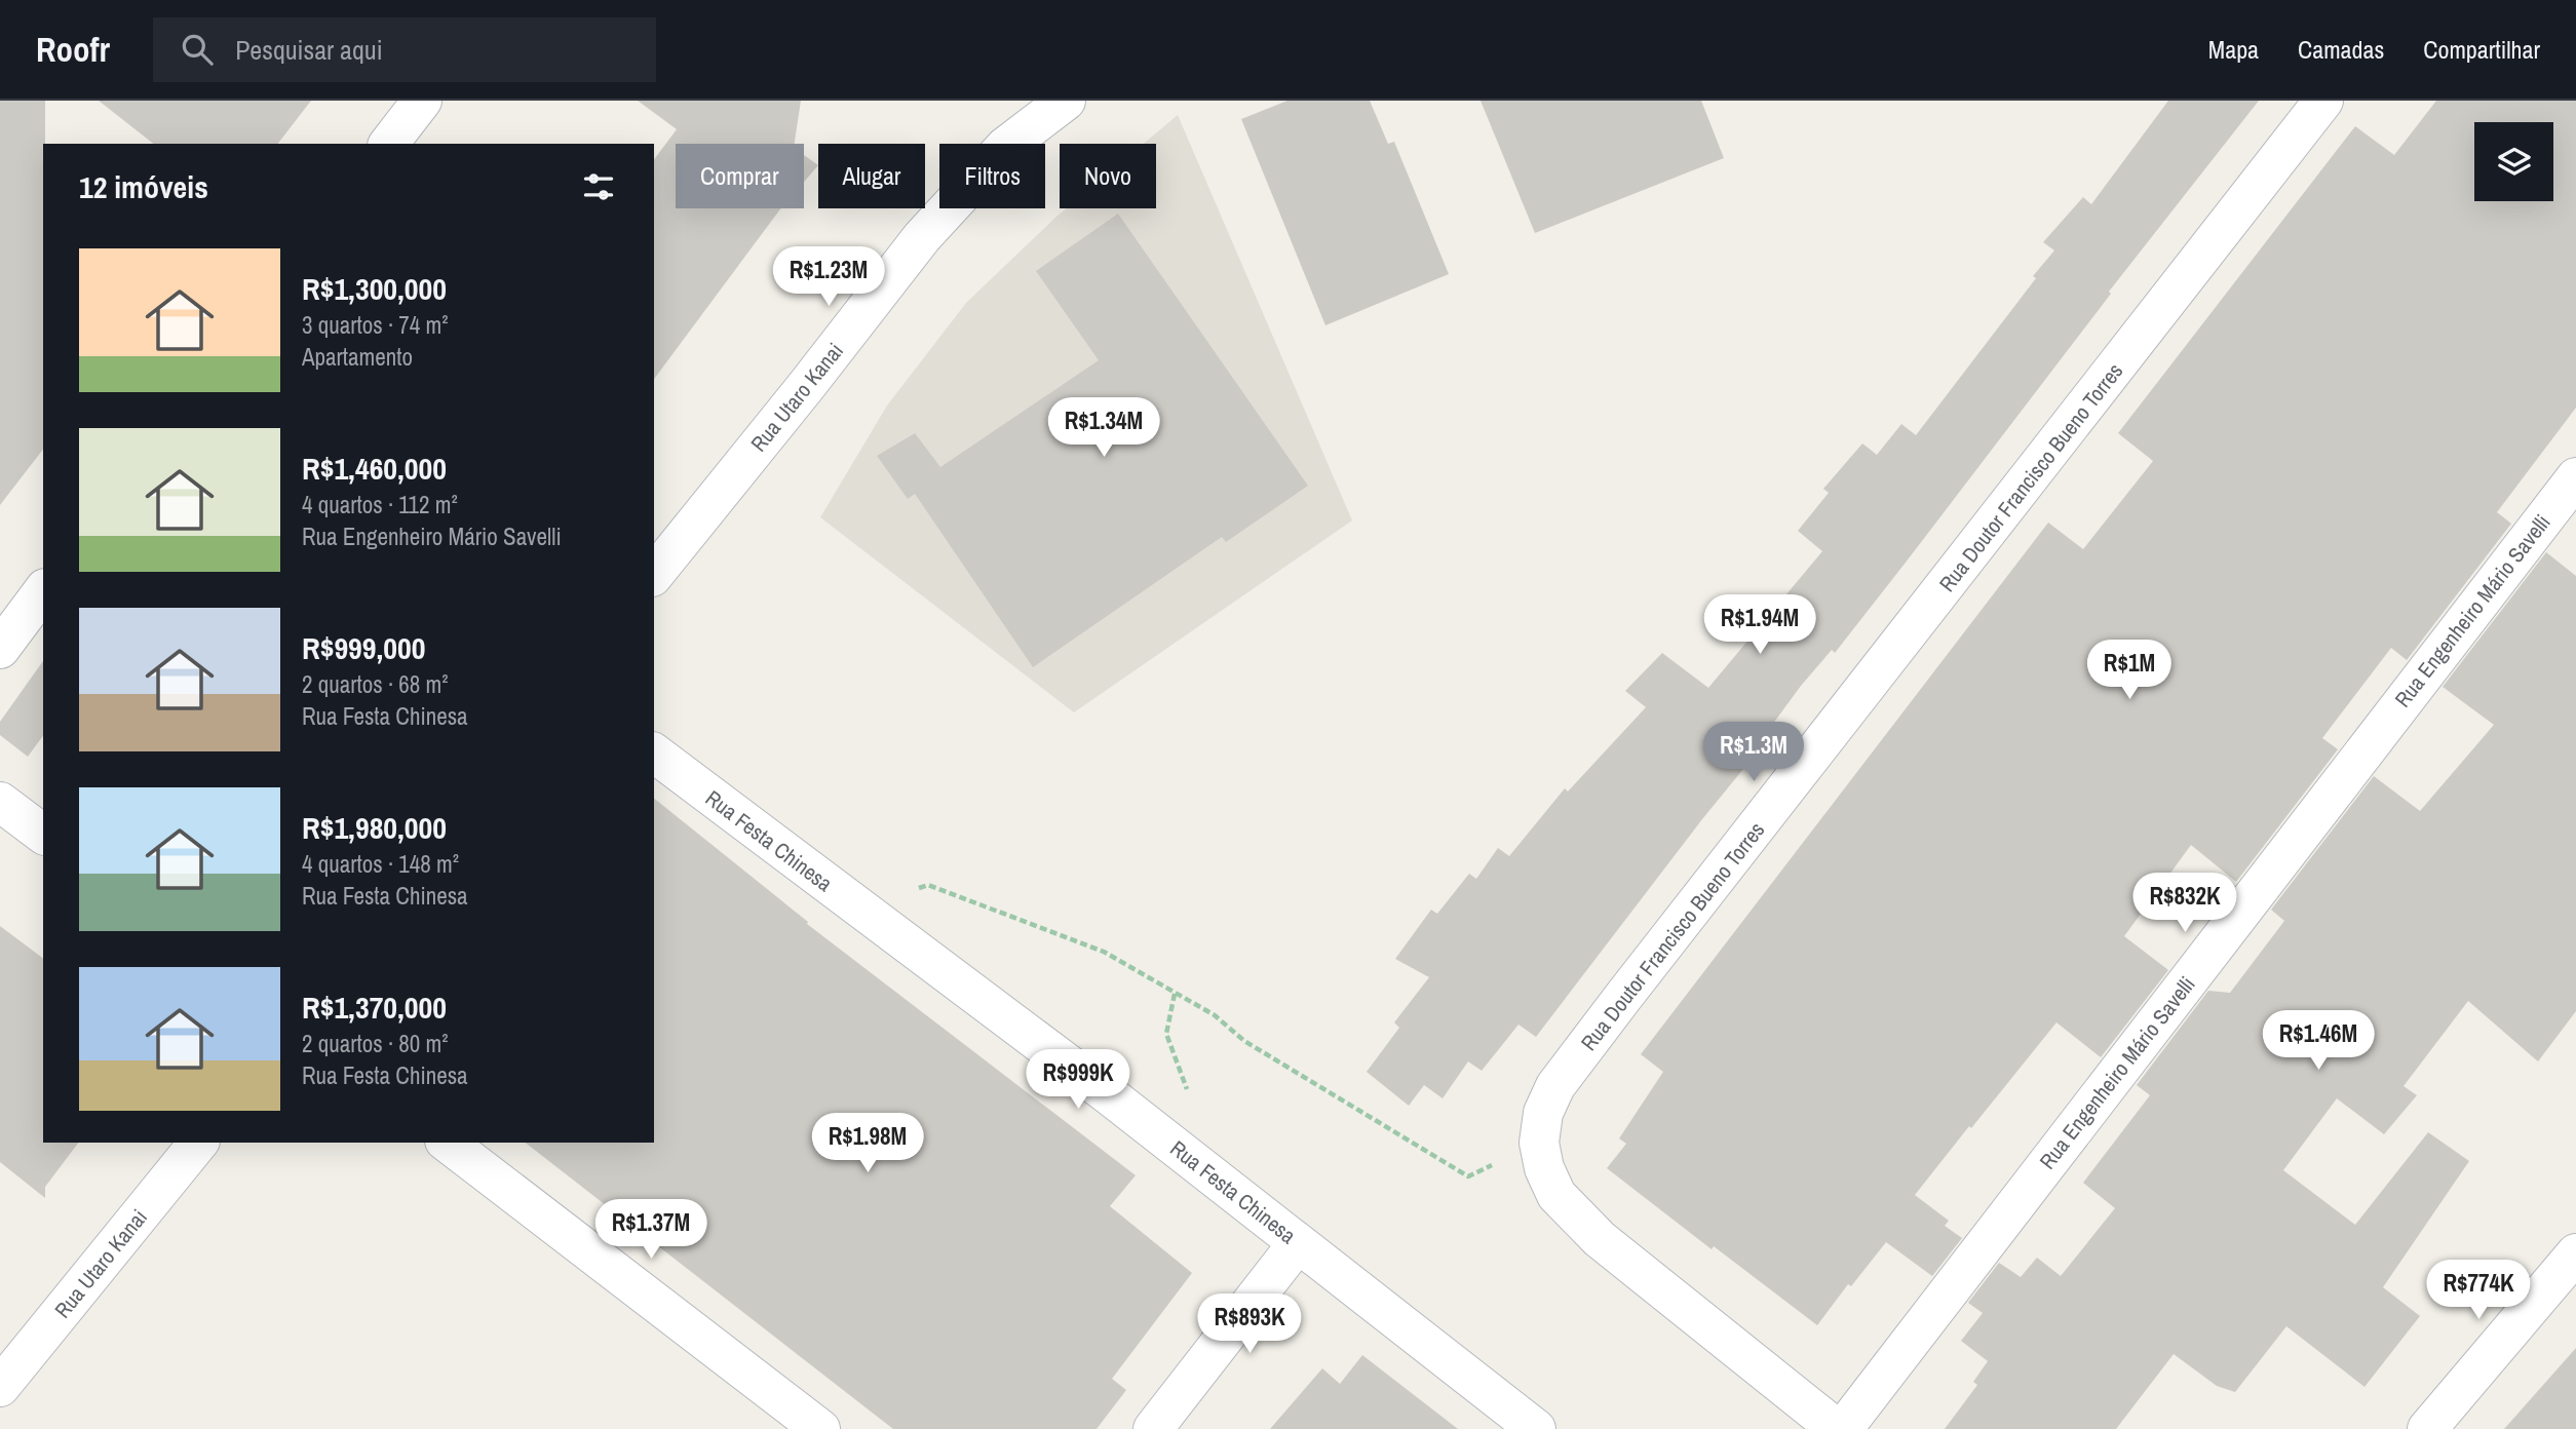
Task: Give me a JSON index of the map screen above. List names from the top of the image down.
{
  "streets": {
    "street": [
      "Rua Utaro Kanai",
      "Rua Doutor Francisco Bueno Torres",
      "Rua Engenheiro Mário Savelli",
      "Rua Festa Chinesa"
    ]
  },
  "page": {
    "header": "Roofr",
    "search": "Pesquisar aqui",
    "nav": ["Mapa", "Camadas", "Compartilhar"],
    "chip": [
      "Comprar",
      "Alugar",
      "Filtros",
      "Novo"
    ],
    "heading": "12 imóveis",
    "list": [
      {
        "name": "R$1,300,000",
        "note": "3 quartos · 74 m² · Apartamento"
      },
      {
        "name": "R$1,460,000",
        "note": "4 quartos · 112 m² · Rua Engenheiro Mário Savelli"
      },
      {
        "name": "R$999,000",
        "note": "2 quartos · 68 m² · Rua Festa Chinesa"
      },
      {
        "name": "R$1,980,000",
        "note": "4 quartos · 148 m² · Rua Festa Chinesa"
      },
      {
        "name": "R$1,370,000",
        "note": "2 quartos · 80 m² · Rua Festa Chinesa"
      }
    ],
    "price": [
      "R$1.23M",
      "R$1.34M",
      "R$1.94M",
      "R$1M",
      "R$1.3M",
      "R$832K",
      "R$1.46M",
      "R$999K",
      "R$1.98M",
      "R$1.37M",
      "R$774K",
      "R$893K"
    ]
  }
}
